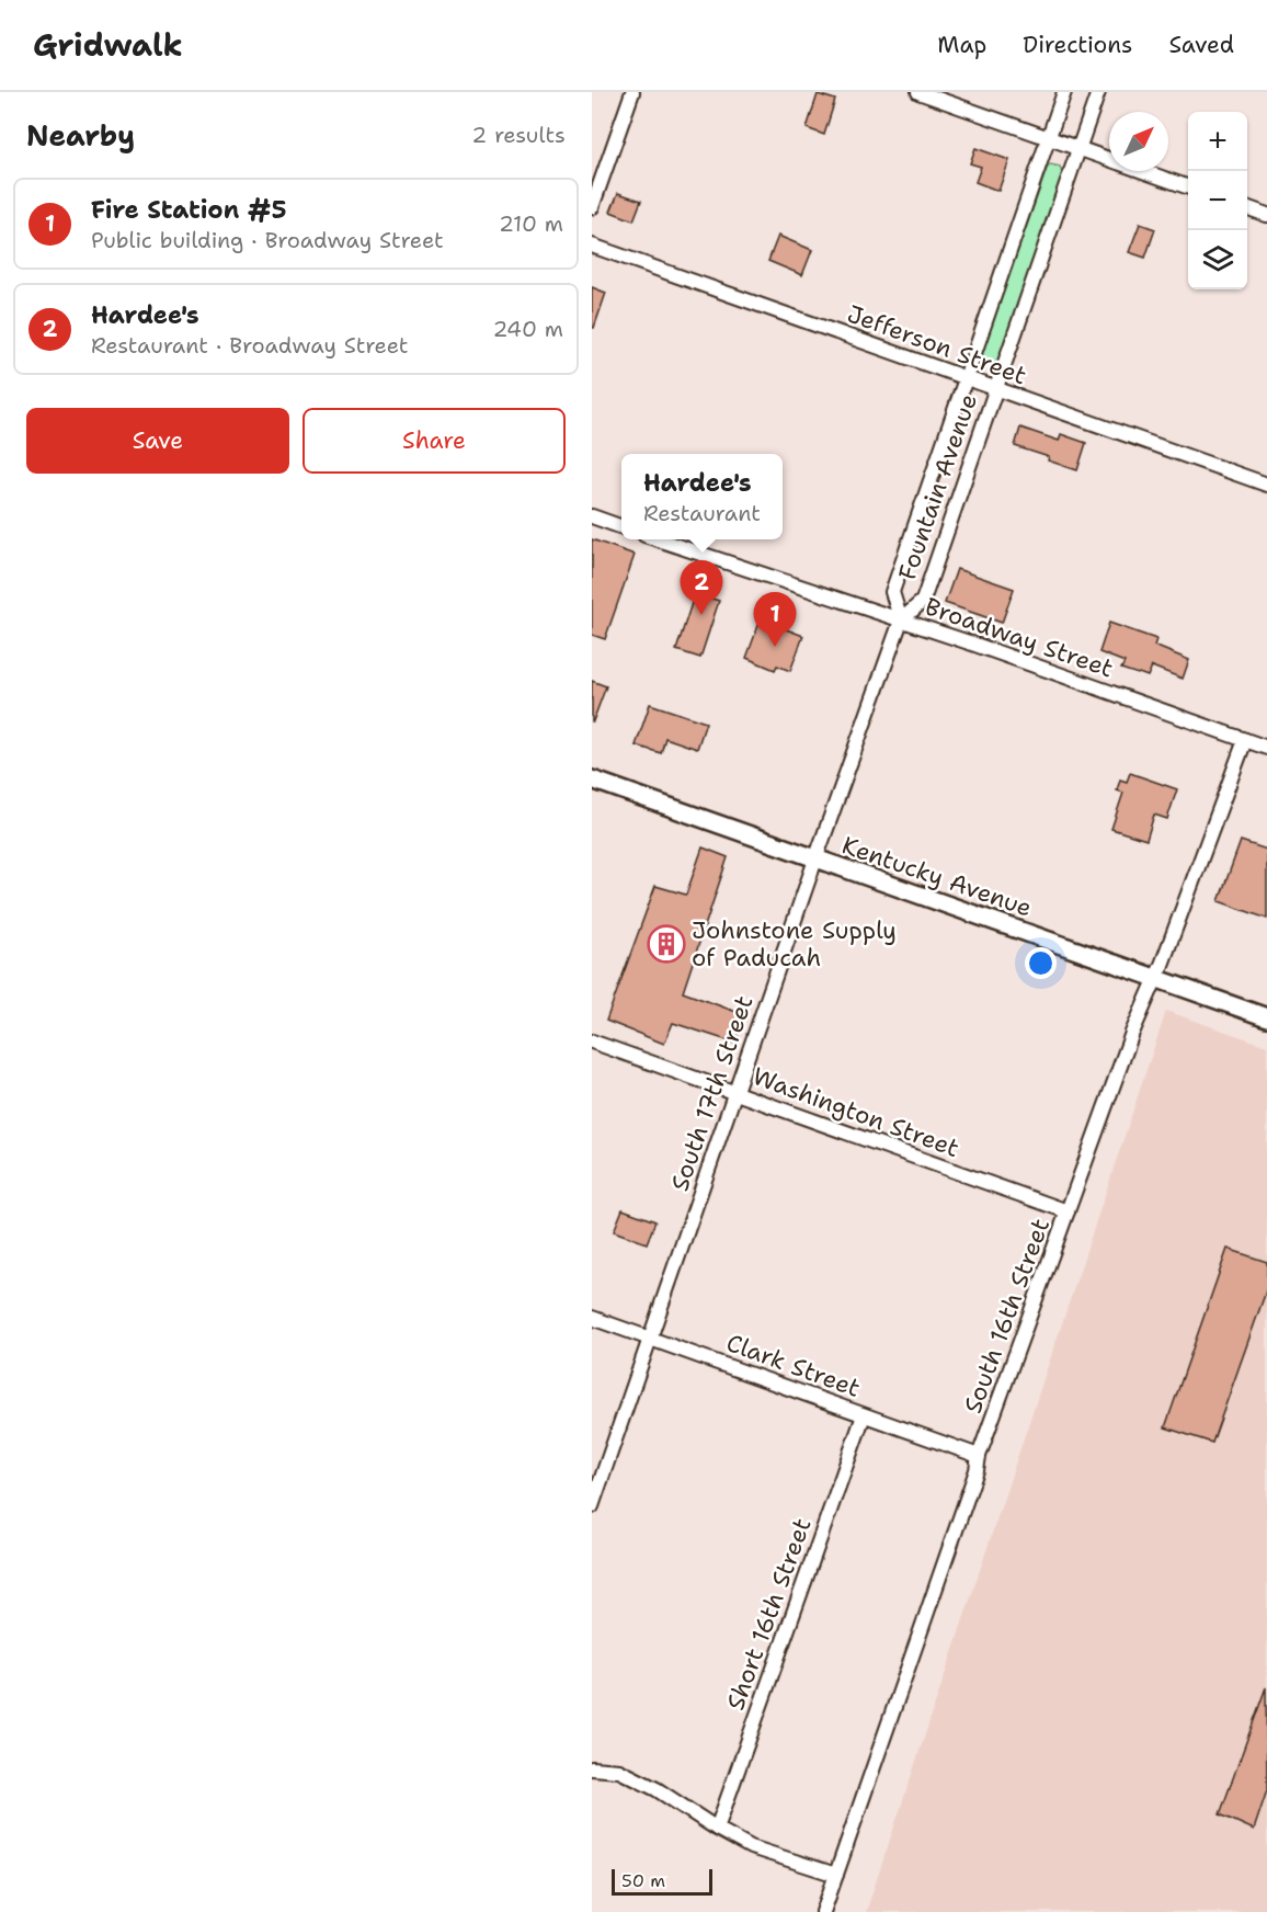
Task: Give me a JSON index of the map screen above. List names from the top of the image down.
{
  "streets": {
    "main road": ["Kentucky Avenue"],
    "street": [
      "Jefferson Street",
      "Fountain Avenue",
      "Broadway Street",
      "South 17th Street",
      "Washington Street",
      "South 16th Street",
      "Clark Street",
      "Short 16th Street"
    ]
  },
  "crossings": [
    ["Jefferson Street", "Fountain Avenue"],
    ["Fountain Avenue", "Broadway Street"],
    ["Fountain Avenue", "South 17th Street"],
    ["Broadway Street", "South 17th Street"],
    ["Broadway Street", "South 16th Street"],
    ["Kentucky Avenue", "South 17th Street"],
    ["Kentucky Avenue", "South 16th Street"],
    ["South 17th Street", "Washington Street"],
    ["South 17th Street", "Clark Street"],
    ["Washington Street", "South 16th Street"],
    ["South 16th Street", "Clark Street"],
    ["Clark Street", "Short 16th Street"]
  ],
  "places": {
    "building": ["Johnstone Supply of Paducah"]
  },
  "scale_bar": "50 m",
  "north": "top right",
  "page": {
    "header": "Gridwalk",
    "nav": ["Map", "Directions", "Saved"],
    "heading": ["Nearby", "2 results"],
    "map_buttons": ["+", "−"],
    "list": [
      {
        "mark": "1",
        "name": "Fire Station #5",
        "note": "Public building · Broadway Street",
        "value": "210 m"
      },
      {
        "mark": "2",
        "name": "Hardee's",
        "note": "Restaurant · Broadway Street",
        "value": "240 m"
      }
    ],
    "buttons": ["Save", "Share"],
    "popup": ["Hardee's", "Restaurant"],
    "pins": ["2", "1"],
    "scale": "50 m"
  }
}
